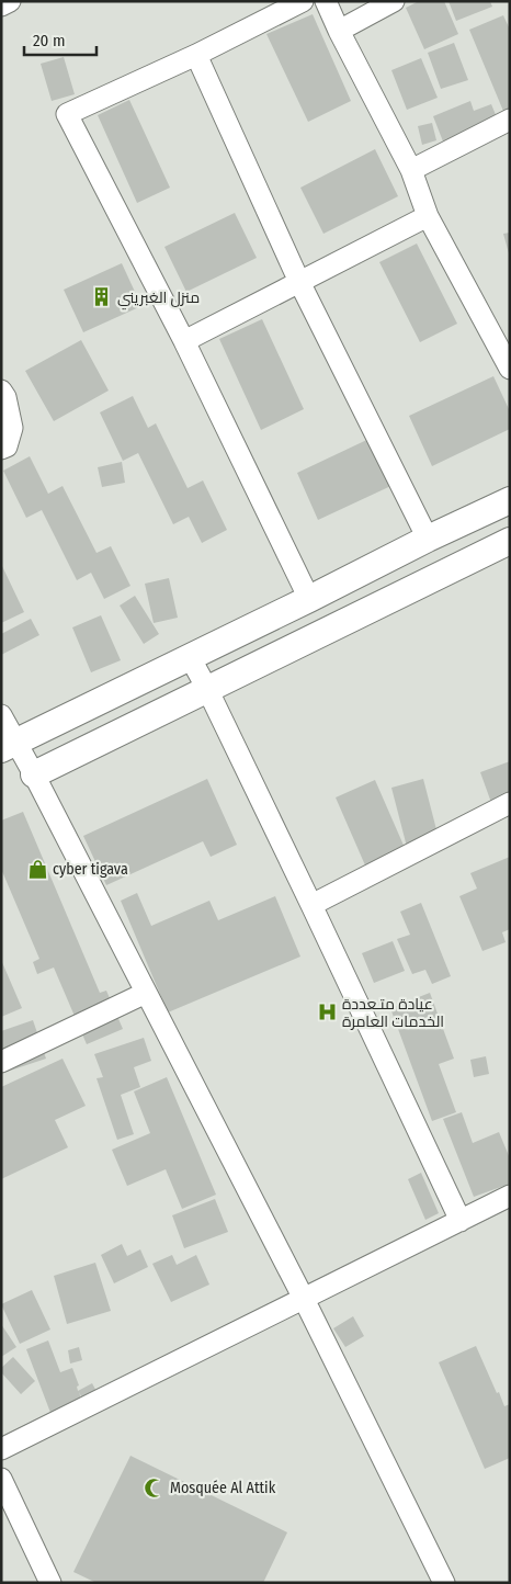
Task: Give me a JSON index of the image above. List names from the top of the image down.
{
  "places": {
    "building": ["منزل الغبريني"],
    "shop": ["cyber tigava"],
    "hospital": ["عيادة متـعددة الخدمات العامرة"],
    "mosque": ["Mosquée Al Attik"]
  },
  "scale_bar": "20 m"
}
